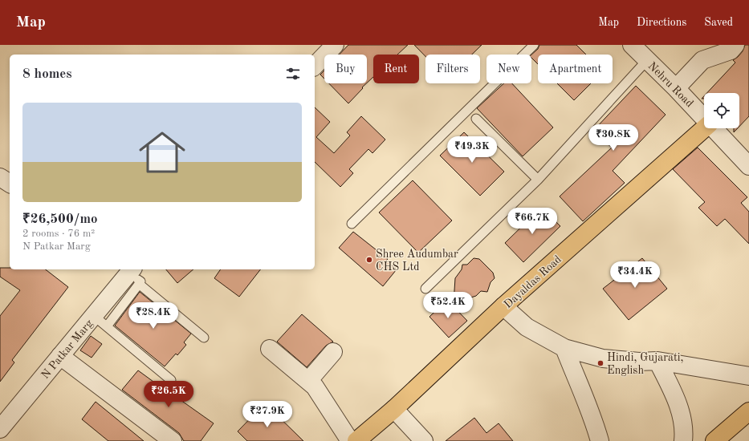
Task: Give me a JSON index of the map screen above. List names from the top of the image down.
{
  "streets": {
    "main road": ["Dayaldas Road"],
    "street": ["Nehru Road", "N Patkar Marg"]
  },
  "places": ["Shree Audumbar CHS Ltd", "Hindi, Gujarati, English"],
  "page": {
    "header": "Map",
    "nav": ["Map", "Directions", "Saved"],
    "chip": [
      "Buy",
      "Rent",
      "Filters",
      "New",
      "Apartment"
    ],
    "heading": "8 homes",
    "list": [
      {
        "name": "₹26,500/mo",
        "note": "2 rooms · 76 m² · N Patkar Marg"
      }
    ],
    "price": [
      "₹30.8K",
      "₹49.3K",
      "₹66.7K",
      "₹34.4K",
      "₹52.4K",
      "₹28.4K",
      "₹26.5K",
      "₹27.9K"
    ]
  }
}
